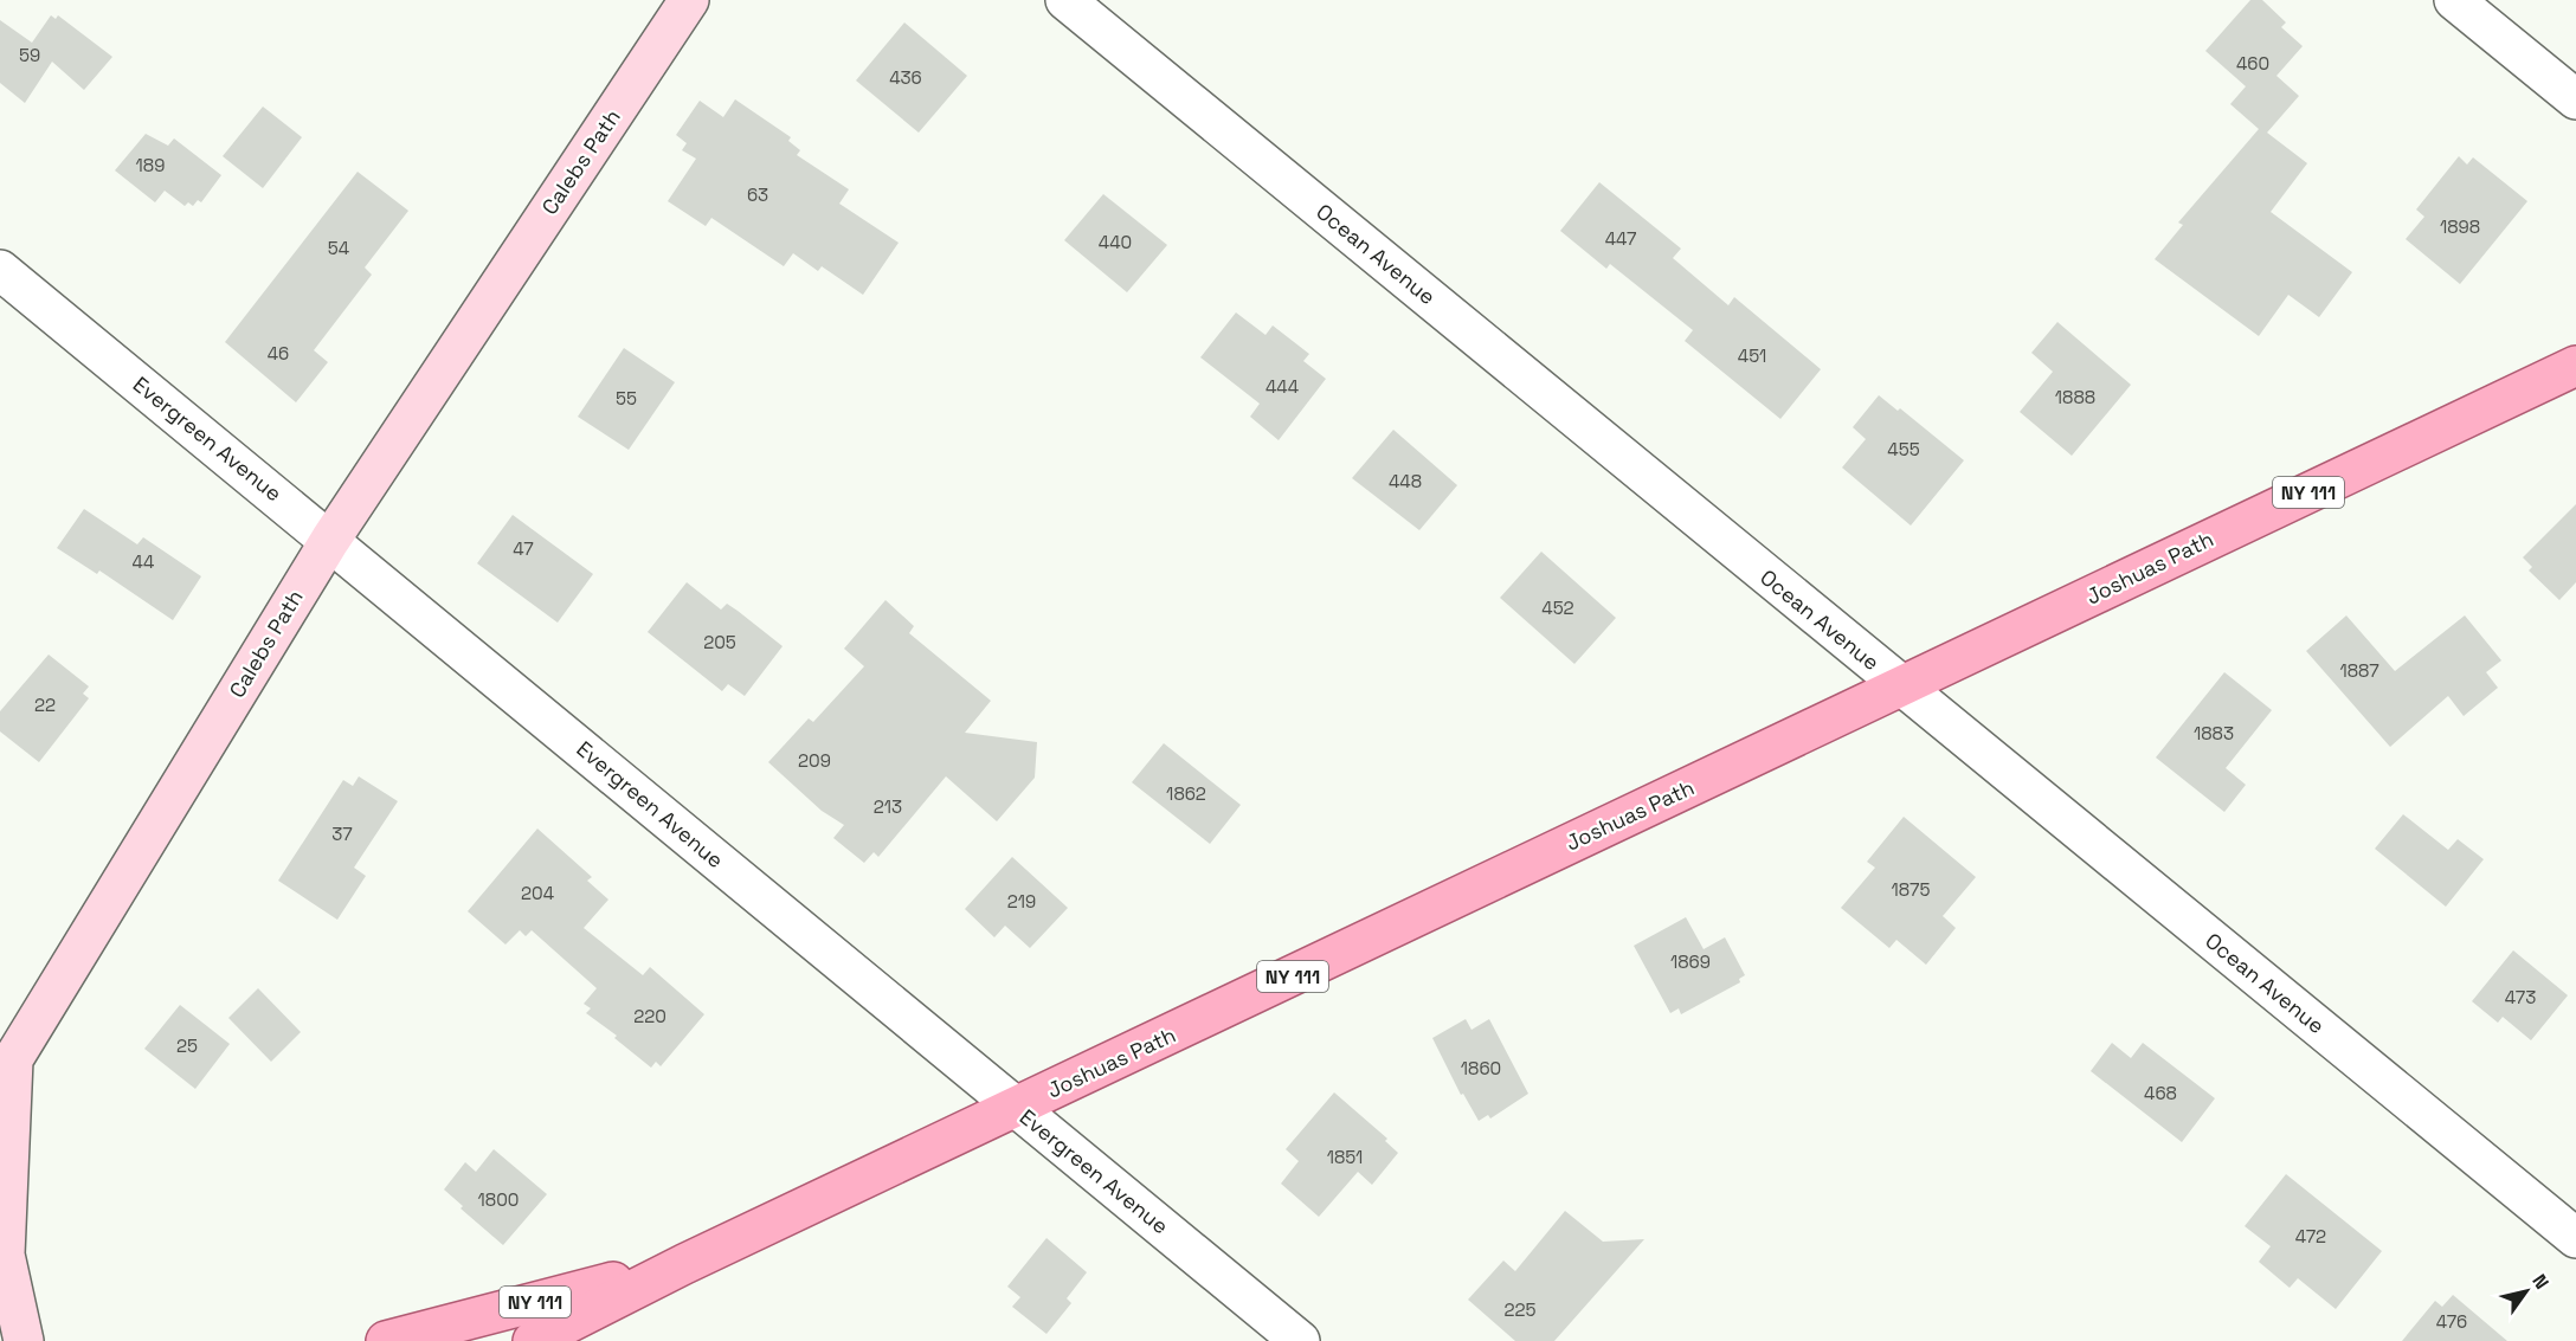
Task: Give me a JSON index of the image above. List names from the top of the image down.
{
  "streets": {
    "main road": ["NY 111", "Joshuas Path"],
    "street": ["Calebs Path", "Ocean Avenue", "Evergreen Avenue"]
  },
  "crossings": [
    ["Calebs Path", "Evergreen Avenue"],
    ["Ocean Avenue", "Joshuas Path"],
    ["Evergreen Avenue", "Joshuas Path"]
  ],
  "house_numbers": [
    "59",
    "460",
    "436",
    "189",
    "63",
    "1898",
    "447",
    "440",
    "54",
    "46",
    "451",
    "444",
    "1888",
    "55",
    "455",
    "448",
    "47",
    "44",
    "452",
    "205",
    "1887",
    "22",
    "1883",
    "209",
    "1862",
    "213",
    "37",
    "1875",
    "204",
    "219",
    "1869",
    "473",
    "220",
    "25",
    "1860",
    "468",
    "1851",
    "1800",
    "472",
    "225",
    "476"
  ],
  "north": "top right"
}
